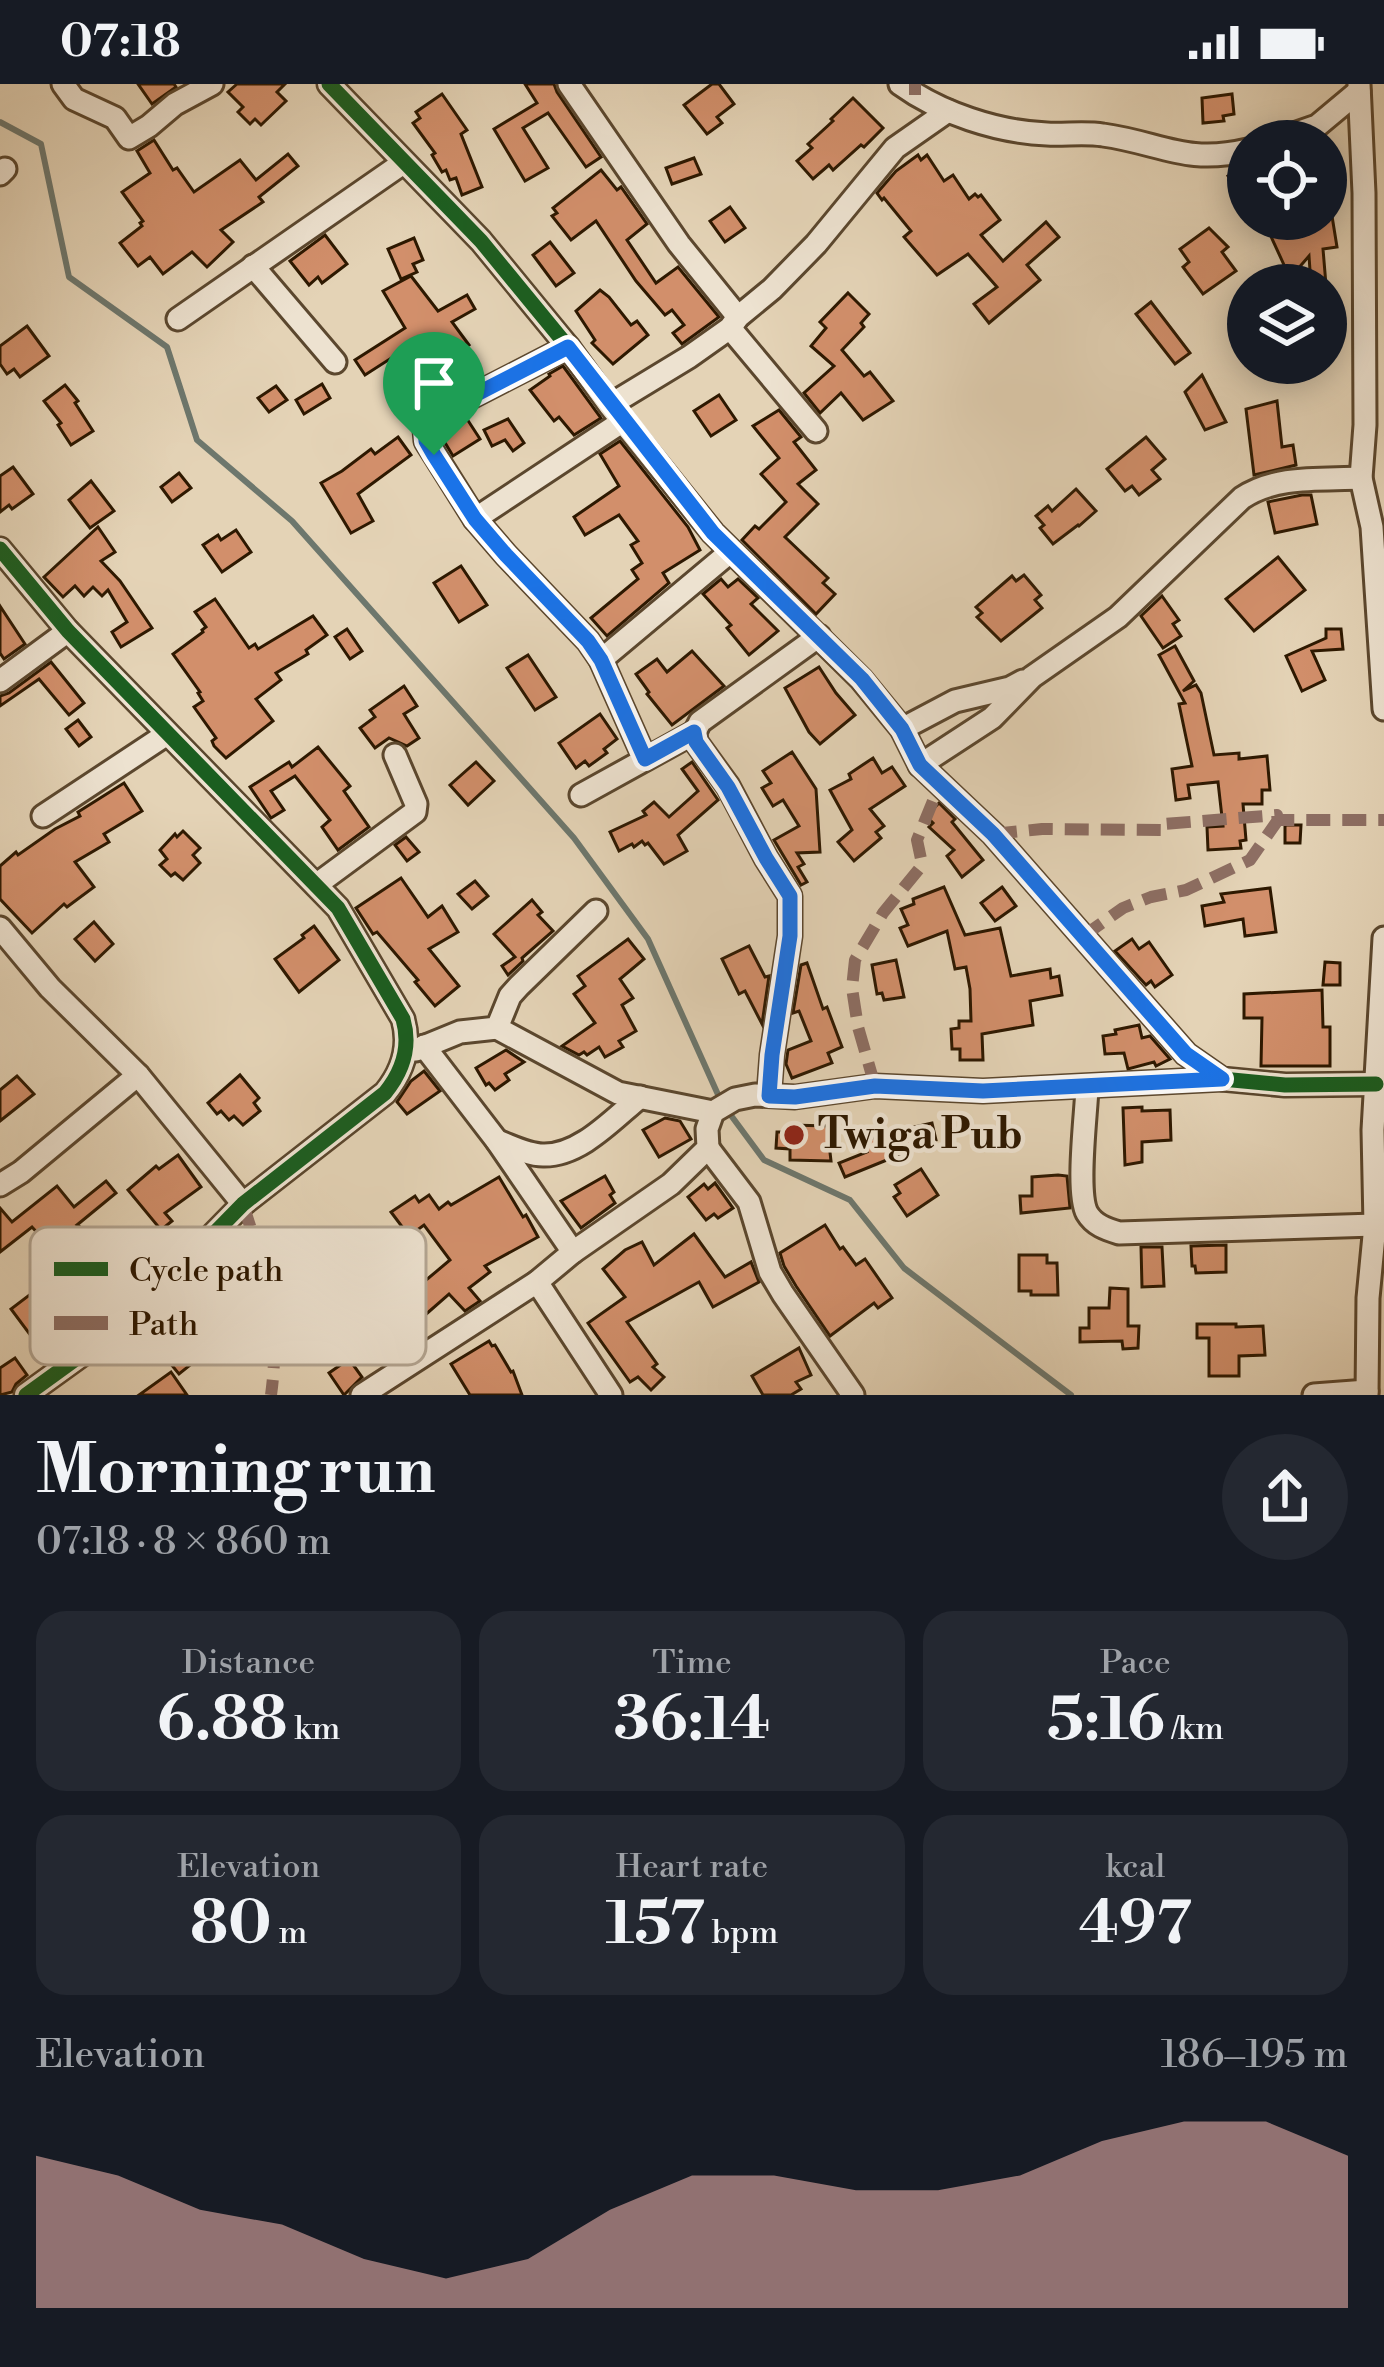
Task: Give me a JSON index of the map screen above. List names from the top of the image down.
{
  "places": ["Twiga Pub"],
  "legend": ["Cycle path", "Path"],
  "page": {
    "status": "07:18",
    "heading": ["Morning run", "07:18 · 8 × 860 m"],
    "stats": [
      ["Distance", "6.88 km"],
      ["Time", "36:14"],
      ["Pace", "5:16 /km"],
      ["Elevation", "80 m"],
      ["Heart rate", "157 bpm"],
      ["kcal", "497"]
    ],
    "chart": ["Elevation", "186–195 m"]
  }
}
